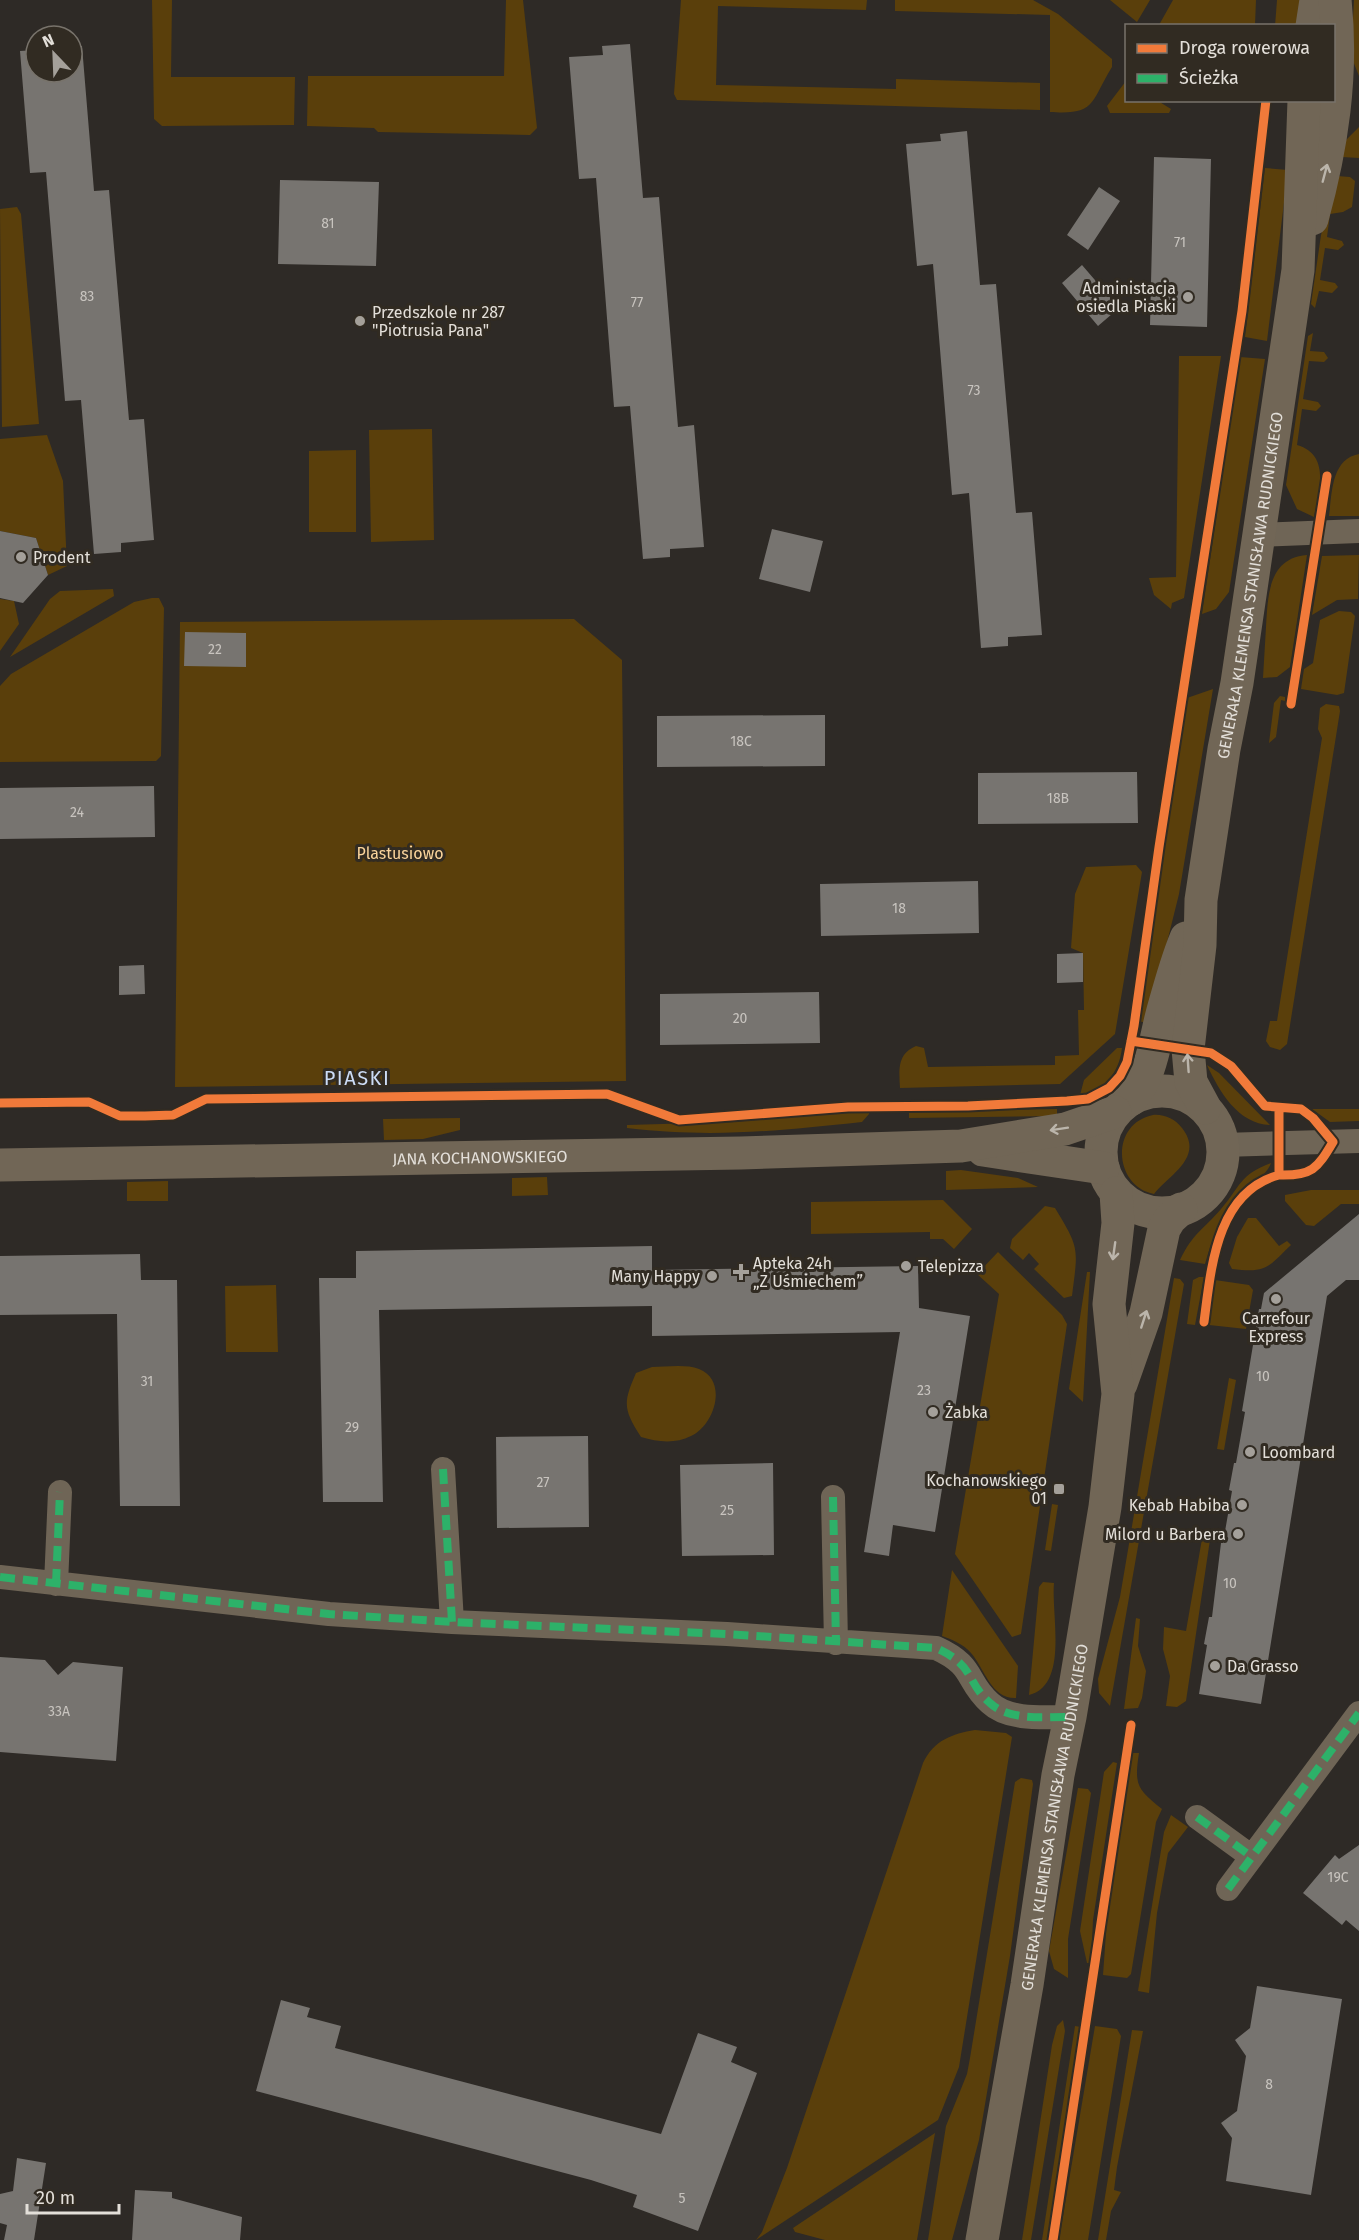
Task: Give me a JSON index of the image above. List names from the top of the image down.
{
  "streets": {
    "street": ["GENERAŁA KLEMENSA STANISŁAWA RUDNICKIEGO", "JANA KOCHANOWSKIEGO"]
  },
  "crossings": [
    ["GENERAŁA KLEMENSA STANISŁAWA RUDNICKIEGO", "JANA KOCHANOWSKIEGO"]
  ],
  "districts": ["PIASKI"],
  "parks": ["Plastusiowo"],
  "places": {
    "other": [
      "Administacja osiedla Piaski",
      "Przedszkole nr 287 \"Piotrusia Pana\"",
      "Prodent",
      "Telepizza",
      "Many Happy",
      "Carrefour Express",
      "Żabka",
      "Loombard",
      "Kebab Habiba",
      "Milord u Barbera",
      "Da Grasso"
    ],
    "health": ["Apteka 24h „Z Uśmiechem”"],
    "transit": ["Kochanowskiego 01"]
  },
  "house_numbers": [
    "81",
    "71",
    "83",
    "77",
    "73",
    "22",
    "18C",
    "18B",
    "24",
    "18",
    "20",
    "10",
    "31",
    "23",
    "29",
    "27",
    "25",
    "10",
    "33A",
    "19C",
    "8",
    "5"
  ],
  "legend": ["Droga rowerowa", "Ścieżka"],
  "scale_bar": "20 m",
  "north": "top left"
}
